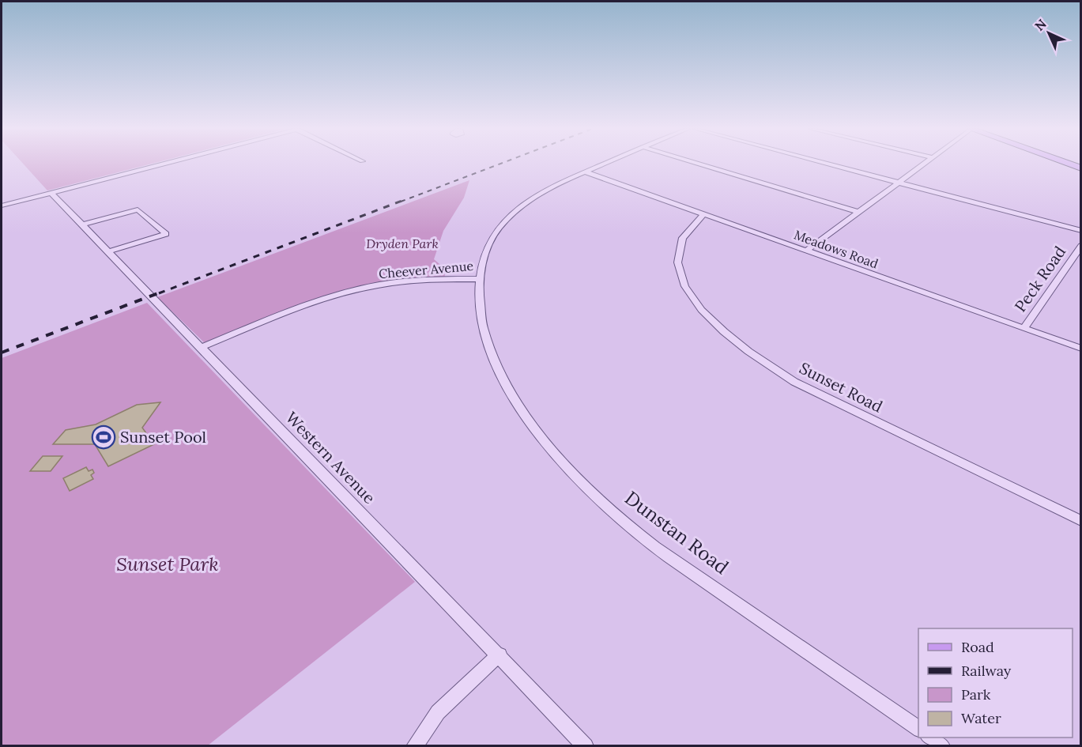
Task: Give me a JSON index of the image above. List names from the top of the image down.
{
  "streets": {
    "street": [
      "Meadows Road",
      "Cheever Avenue",
      "Peck Road",
      "Sunset Road",
      "Western Avenue",
      "Dunstan Road"
    ]
  },
  "crossings": [
    ["Meadows Road", "Cheever Avenue"],
    ["Meadows Road", "Peck Road"],
    ["Meadows Road", "Sunset Road"],
    ["Cheever Avenue", "Western Avenue"],
    ["Cheever Avenue", "Dunstan Road"]
  ],
  "parks": ["Dryden Park", "Sunset Park"],
  "places": {
    "sports": ["Sunset Pool"]
  },
  "legend": [
    "Road",
    "Railway",
    "Park",
    "Water"
  ],
  "north": "top left"
}
